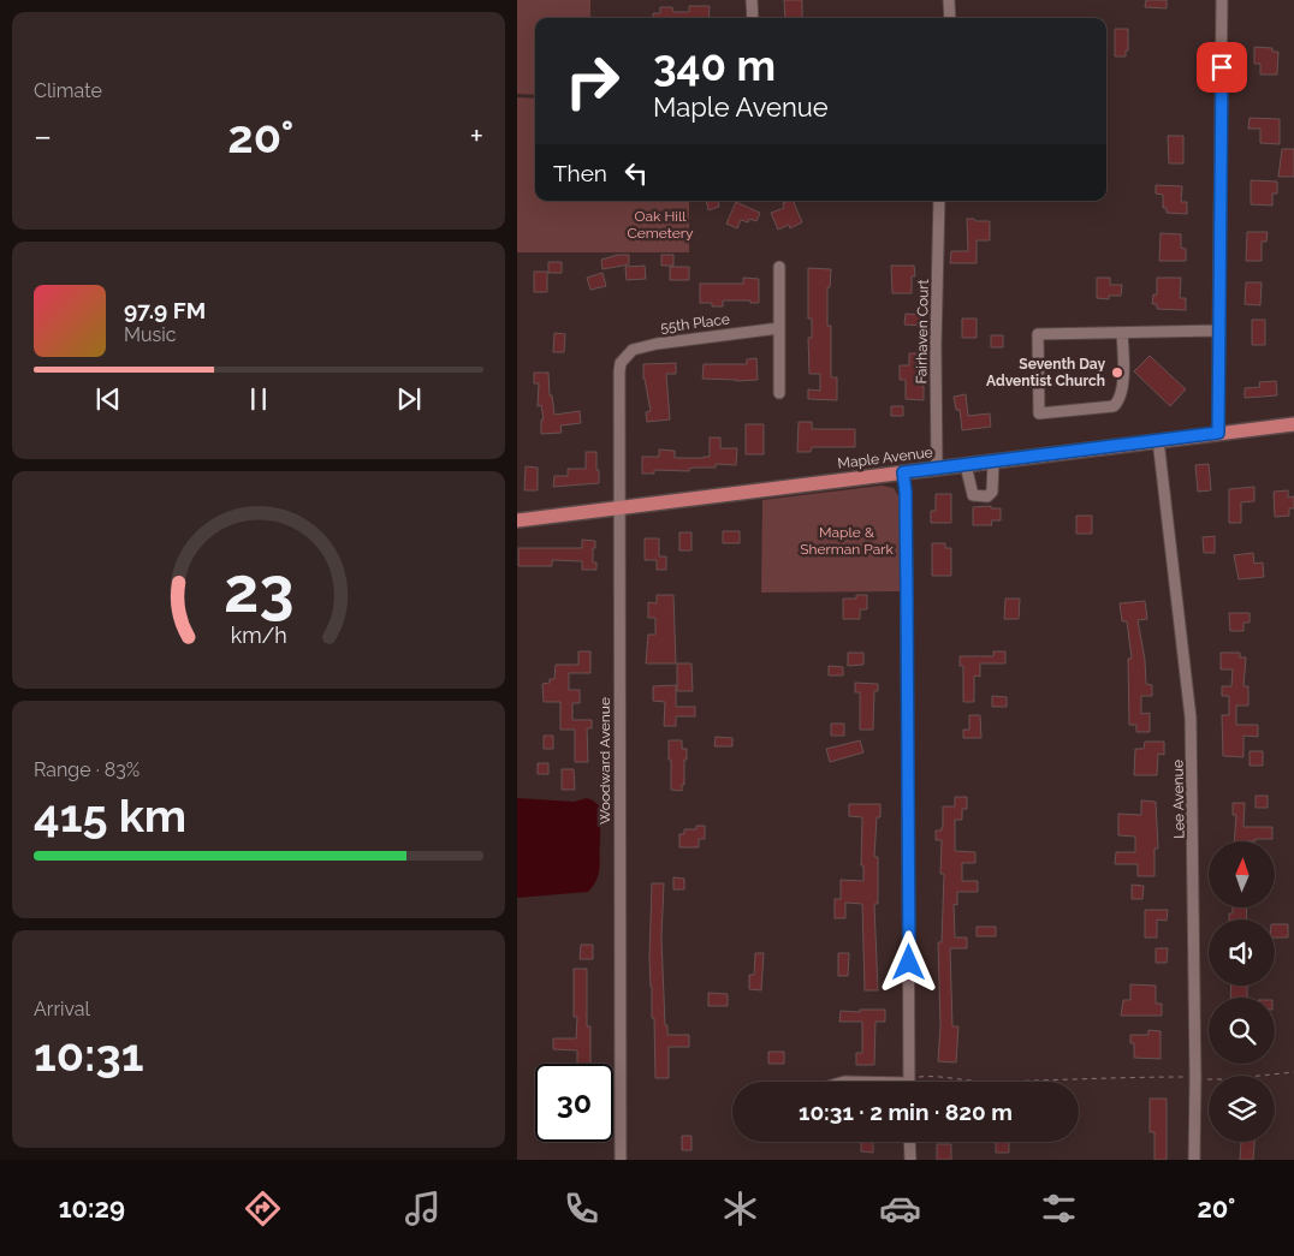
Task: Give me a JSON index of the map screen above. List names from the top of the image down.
{
  "streets": {
    "main road": ["Maple Avenue"],
    "street": [
      "55th Place",
      "Fairhaven Court",
      "Woodward Avenue",
      "Lee Avenue"
    ]
  },
  "crossings": [
    ["55th Place", "Woodward Avenue"],
    ["Fairhaven Court", "Maple Avenue"],
    ["Maple Avenue", "Woodward Avenue"],
    ["Maple Avenue", "Lee Avenue"]
  ],
  "parks": ["Oak Hill Cemetery", "Maple & Sherman Park"],
  "places": ["Seventh Day Adventist Church"],
  "north": "top",
  "page": {
    "tile": [
      "Climate",
      ["Range · 83%", "415 km"],
      ["Arrival", "10:31"]
    ],
    "turn": ["340 m", "Maple Avenue"],
    "heat": ["−", "20°", "+"],
    "then": "Then",
    "song": ["97.9 FM", "Music"],
    "limit": "30",
    "trip": "10:31 · 2 min · 820 m",
    "tabs": ["10:29", "20°"],
    "gauge": ["23", "km/h"]
  }
}
